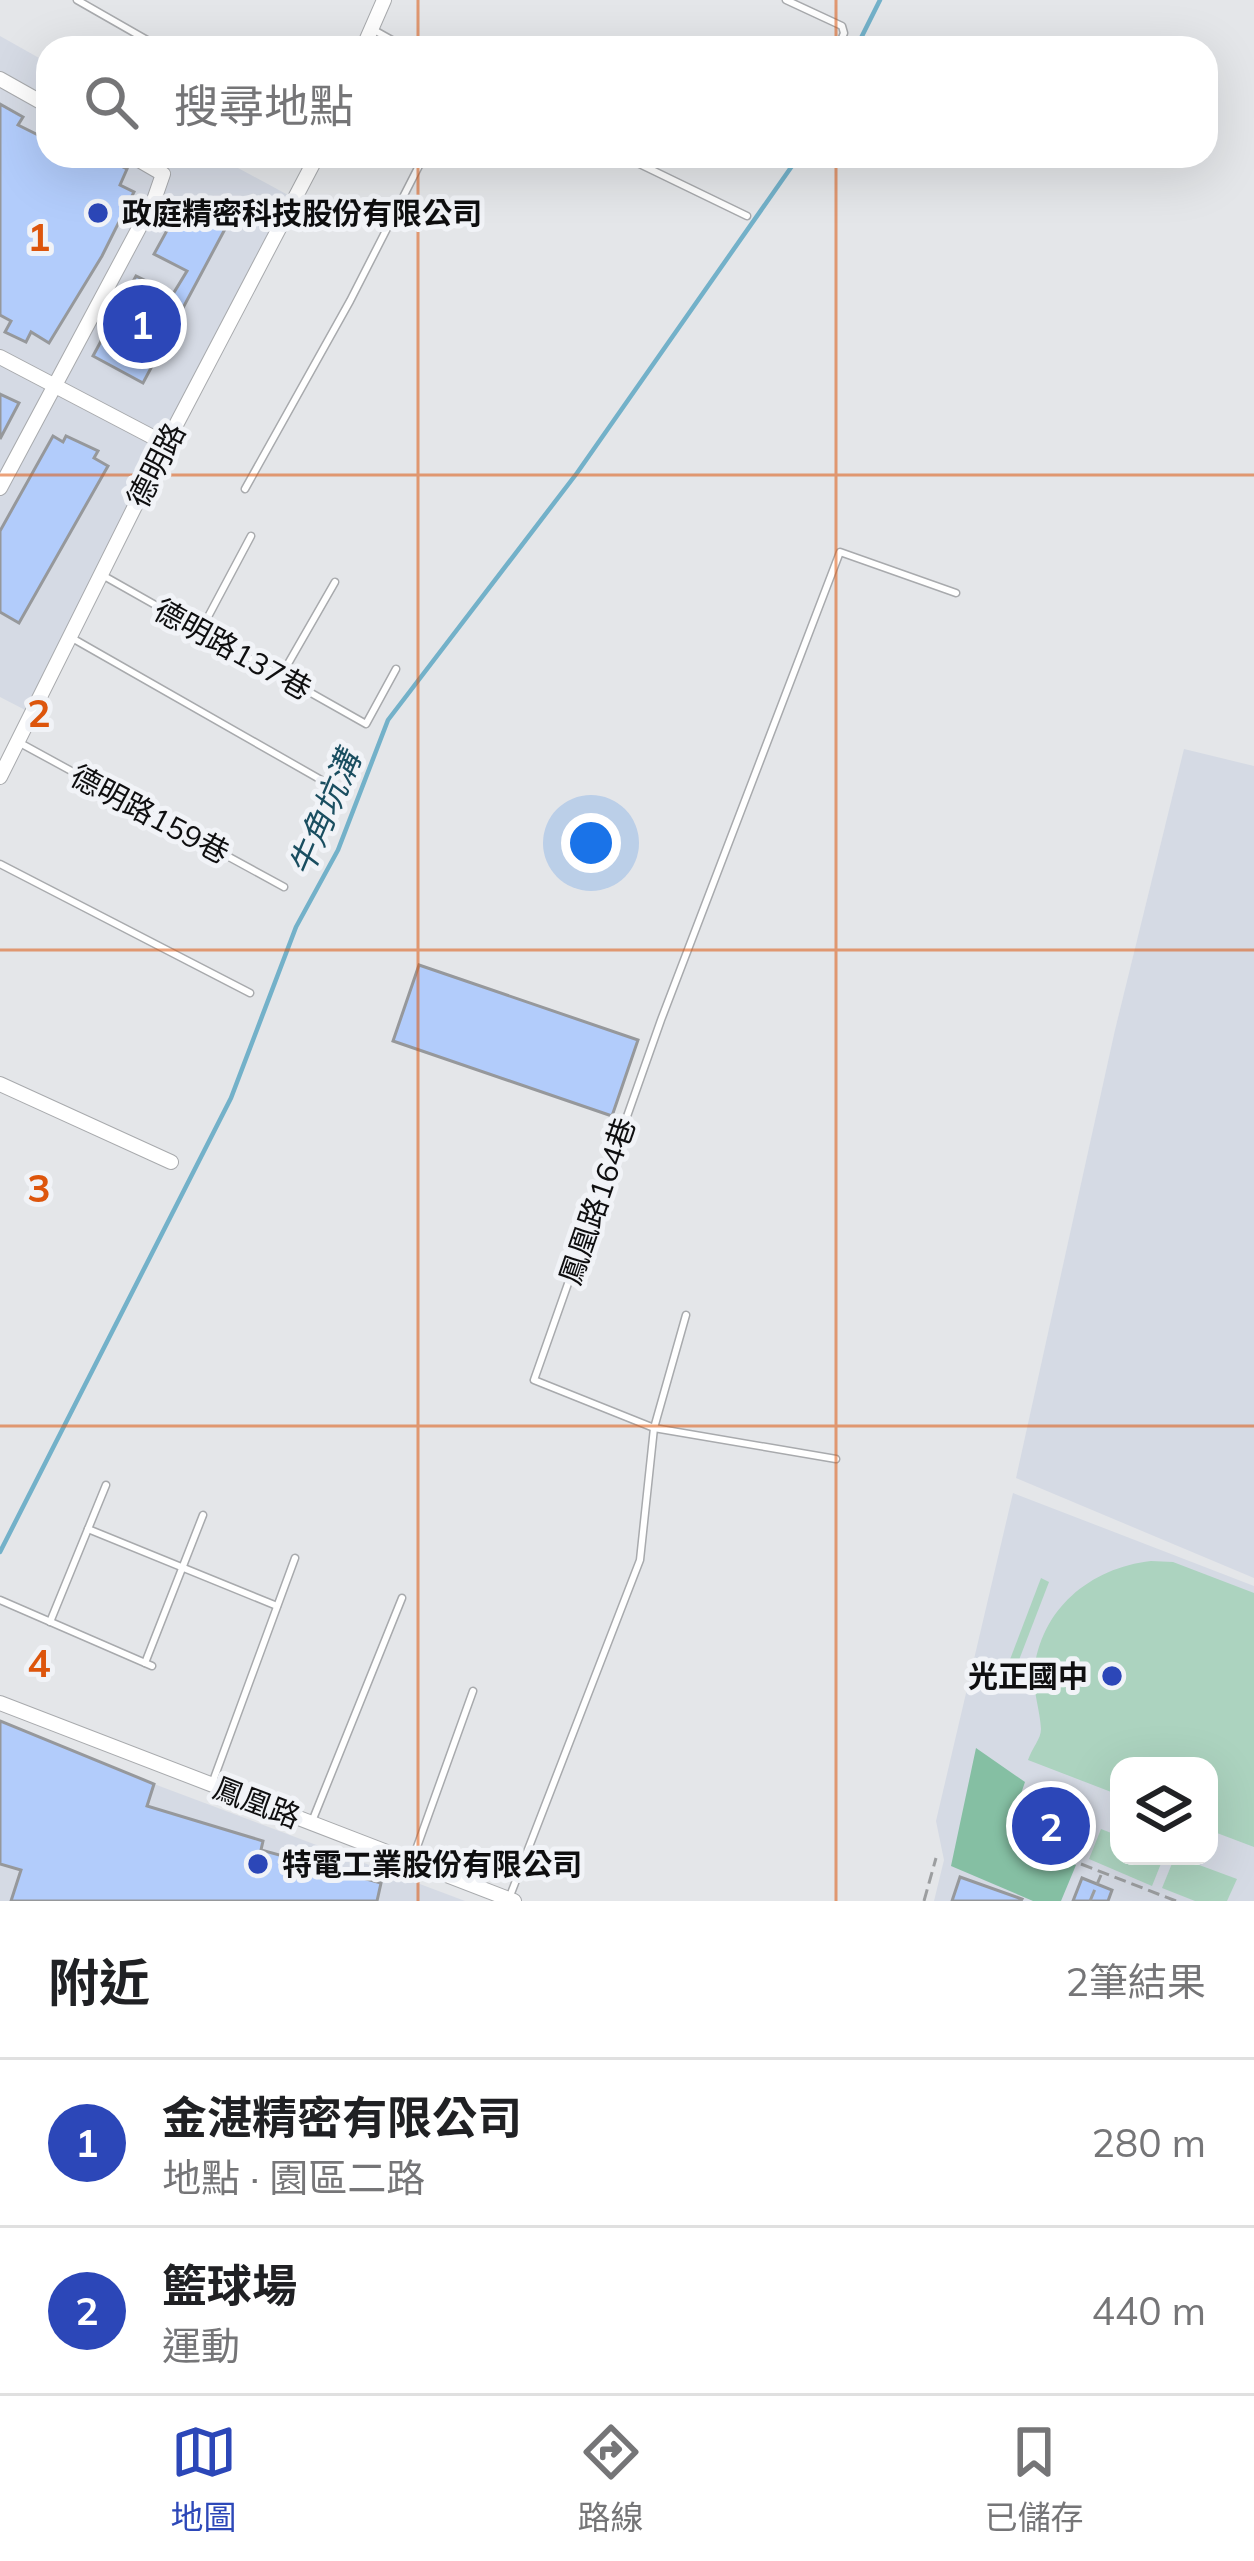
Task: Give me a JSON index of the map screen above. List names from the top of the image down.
{
  "streets": {
    "street": ["德明路", "鳳凰路"],
    "lane": ["德明路137巷", "德明路159巷", "鳳凰路164巷"]
  },
  "crossings": [
    ["德明路", "德明路137巷"],
    ["德明路", "德明路159巷"]
  ],
  "water": ["牛角坑溝"],
  "places": ["政庭精密科技股份有限公司", "光正國中", "特電工業股份有限公司"],
  "page": {
    "search": "搜尋地點",
    "pins": ["1", "2"],
    "heading": ["附近", "2筆結果"],
    "list": [
      {
        "mark": "1",
        "name": "金湛精密有限公司",
        "note": "地點 · 園區二路",
        "value": "280 m"
      },
      {
        "mark": "2",
        "name": "籃球場",
        "note": "運動",
        "value": "440 m"
      }
    ],
    "nav": ["地圖", "路線", "已儲存"]
  },
  "grid": {
    "rows": [
      "1",
      "2",
      "3",
      "4"
    ]
  }
}
